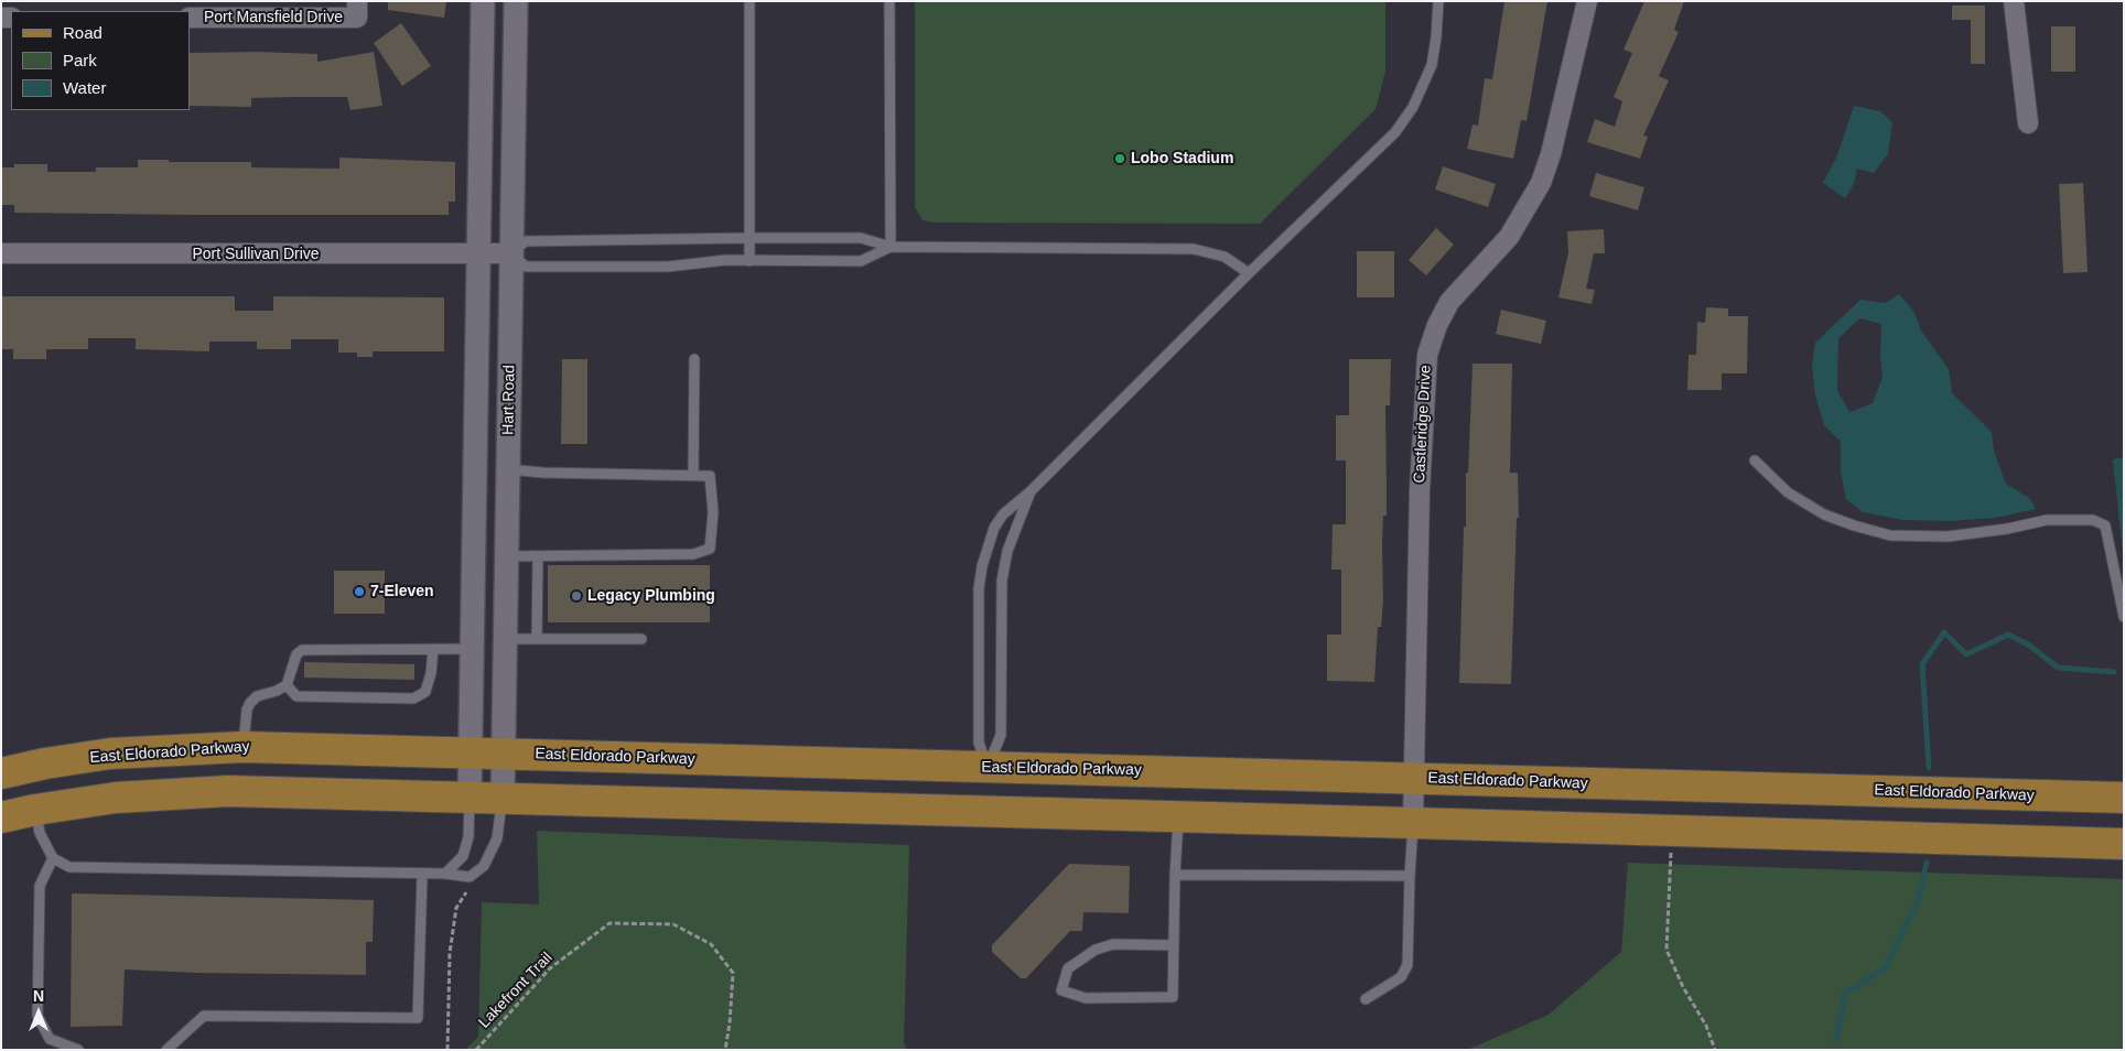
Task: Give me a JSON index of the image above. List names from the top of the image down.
{
  "streets": {
    "main road": ["East Eldorado Parkway"],
    "street": [
      "Port Mansfield Drive",
      "Port Sullivan Drive",
      "Hart Road",
      "Castleridge Drive"
    ],
    "path": ["Lakefront Trail"]
  },
  "crossings": [
    ["Port Sullivan Drive", "Hart Road"],
    ["Hart Road", "East Eldorado Parkway"],
    ["Castleridge Drive", "East Eldorado Parkway"]
  ],
  "places": ["Lobo Stadium", "7-Eleven", "Legacy Plumbing"],
  "legend": ["Road", "Park", "Water"],
  "north": "top"
}
